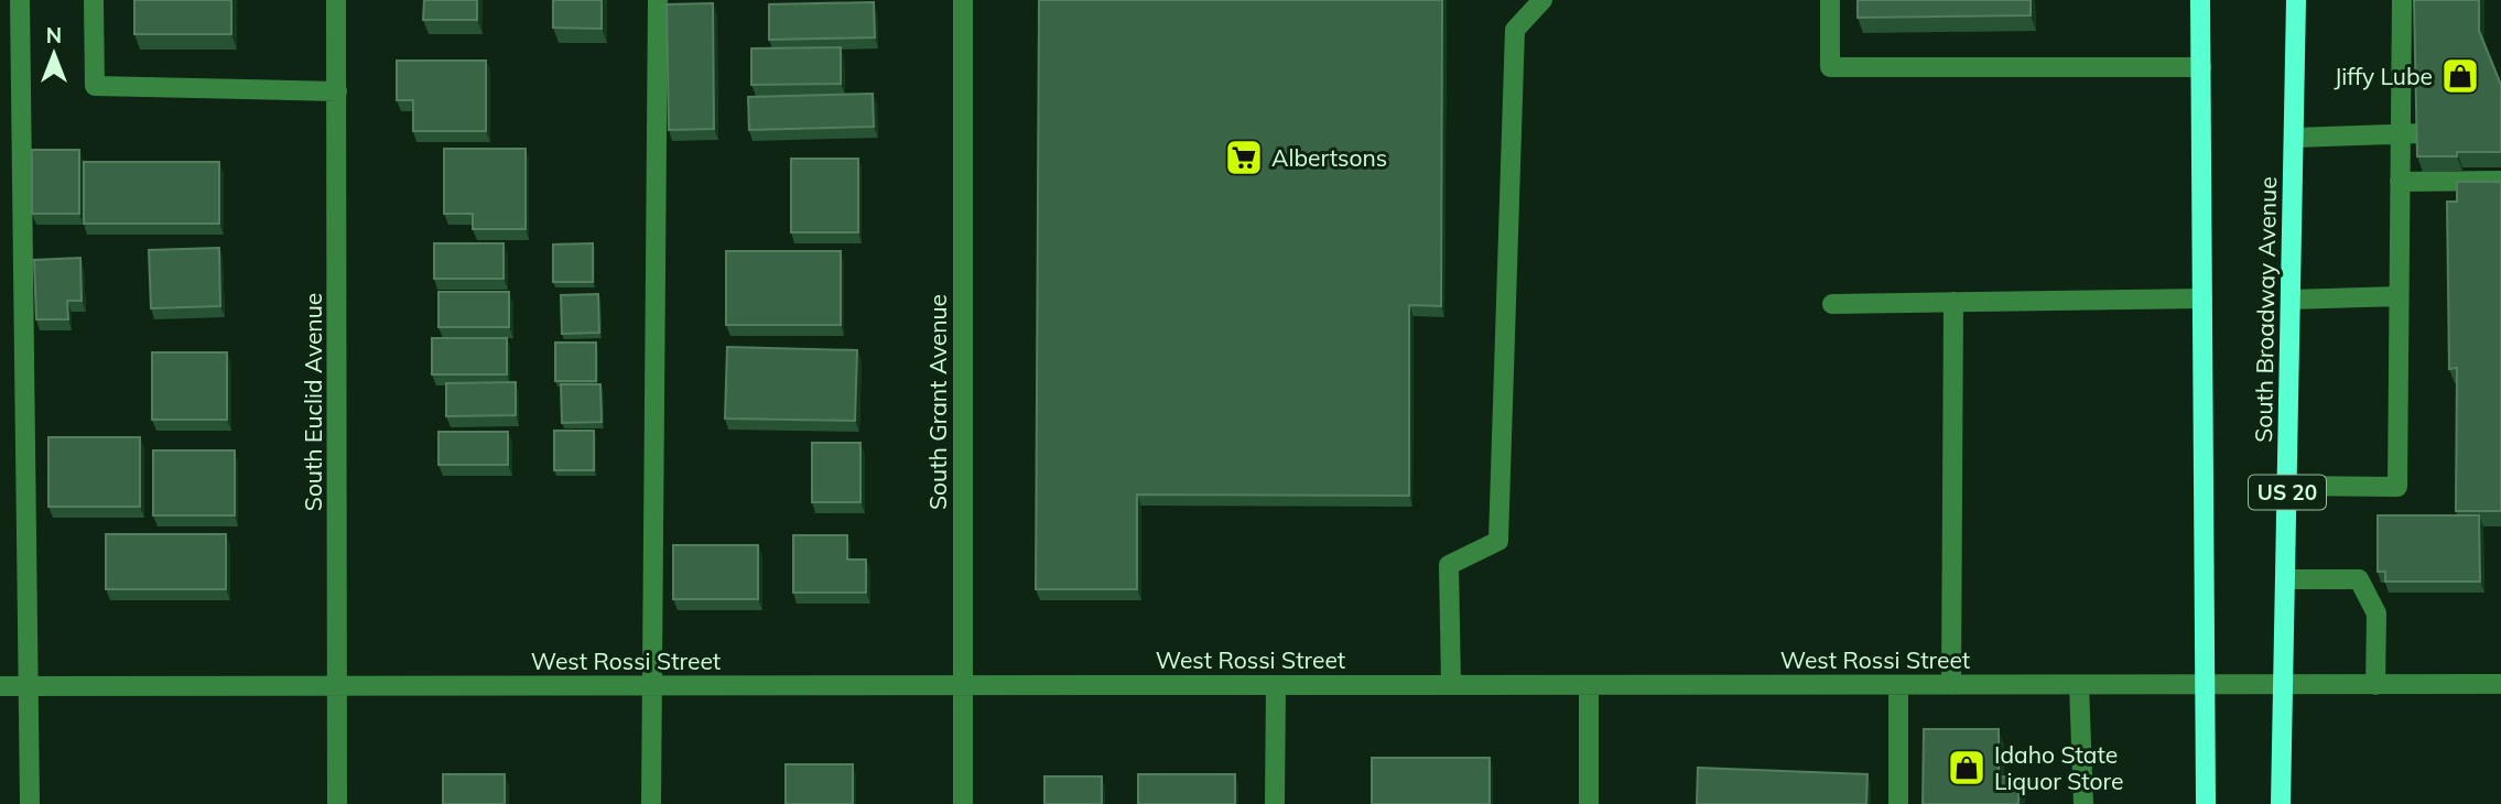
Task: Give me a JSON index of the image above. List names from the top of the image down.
{
  "streets": {
    "main road": ["South Broadway Avenue", "US 20"],
    "street": ["South Euclid Avenue", "South Grant Avenue", "West Rossi Street"]
  },
  "crossings": [
    ["South Broadway Avenue", "West Rossi Street"],
    ["South Euclid Avenue", "West Rossi Street"],
    ["South Grant Avenue", "West Rossi Street"]
  ],
  "places": {
    "shop": ["Jiffy Lube", "Idaho State Liquor Store"],
    "supermarket": ["Albertsons"]
  },
  "north": "top"
}
